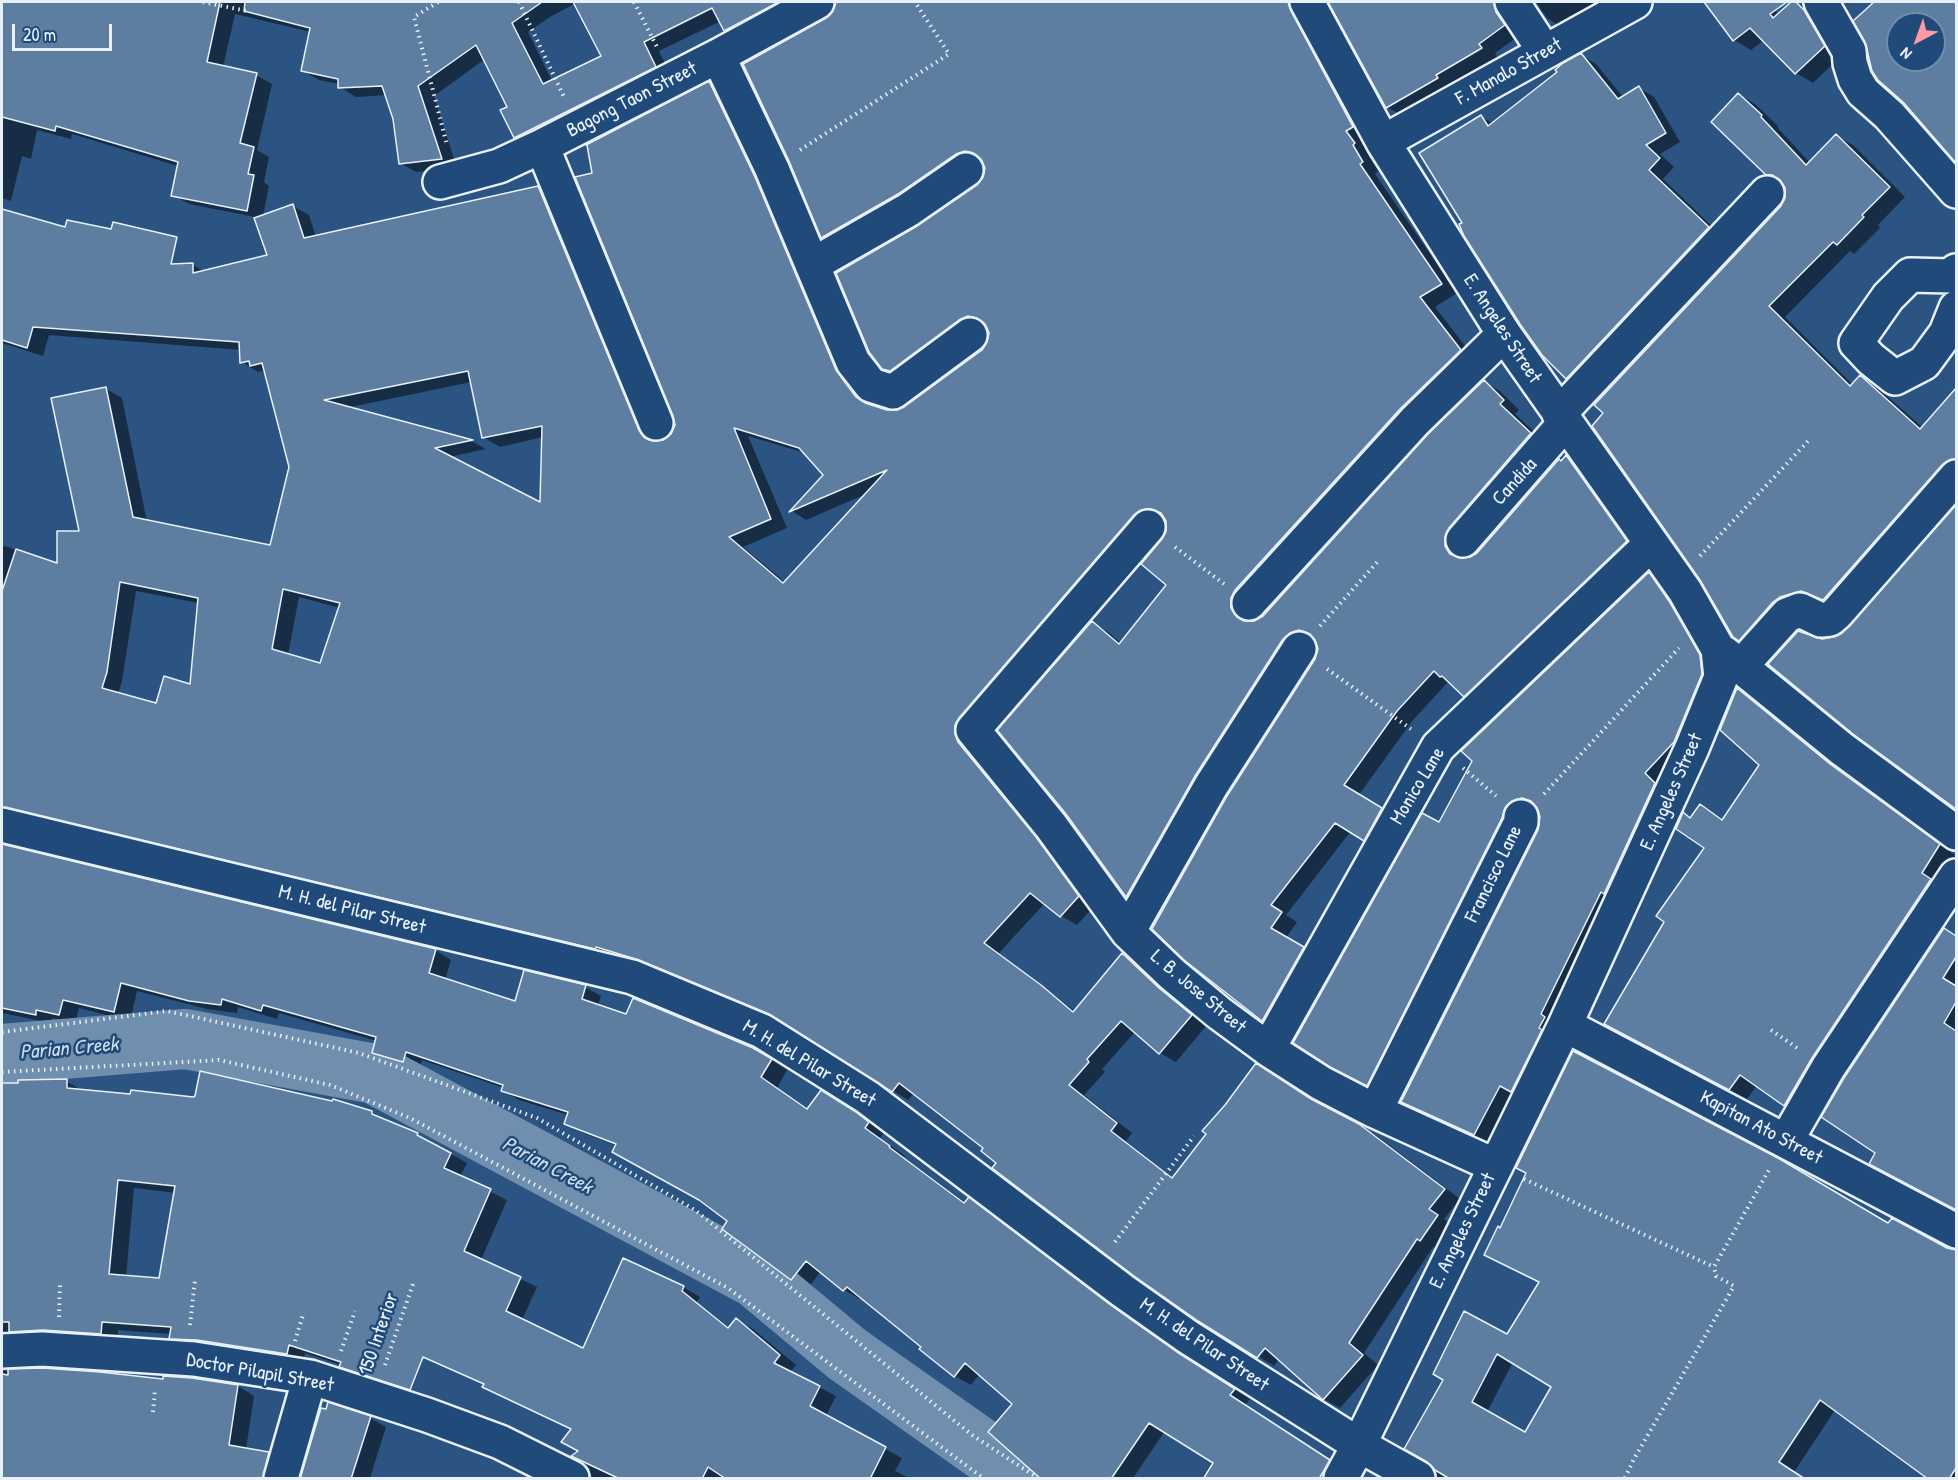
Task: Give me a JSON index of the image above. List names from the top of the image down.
{
  "streets": {
    "street": [
      "F. Manalo Street",
      "Bagong Taon Street",
      "E. Angeles Street",
      "Candida",
      "Monico Lane",
      "Francisco Lane",
      "M. H. del Pilar Street",
      "L. B. Jose Street",
      "Kapitan Ato Street",
      "Doctor Pilapil Street"
    ],
    "path": ["150 Interior"]
  },
  "crossings": [
    ["F. Manalo Street", "E. Angeles Street"],
    ["E. Angeles Street", "Candida"],
    ["E. Angeles Street", "Monico Lane"],
    ["E. Angeles Street", "M. H. del Pilar Street"],
    ["E. Angeles Street", "L. B. Jose Street"],
    ["E. Angeles Street", "Kapitan Ato Street"],
    ["Monico Lane", "L. B. Jose Street"],
    ["Francisco Lane", "L. B. Jose Street"],
    ["150 Interior", "Doctor Pilapil Street"]
  ],
  "water": ["Parian Creek"],
  "scale_bar": "20 m",
  "north": "bottom left"
}
